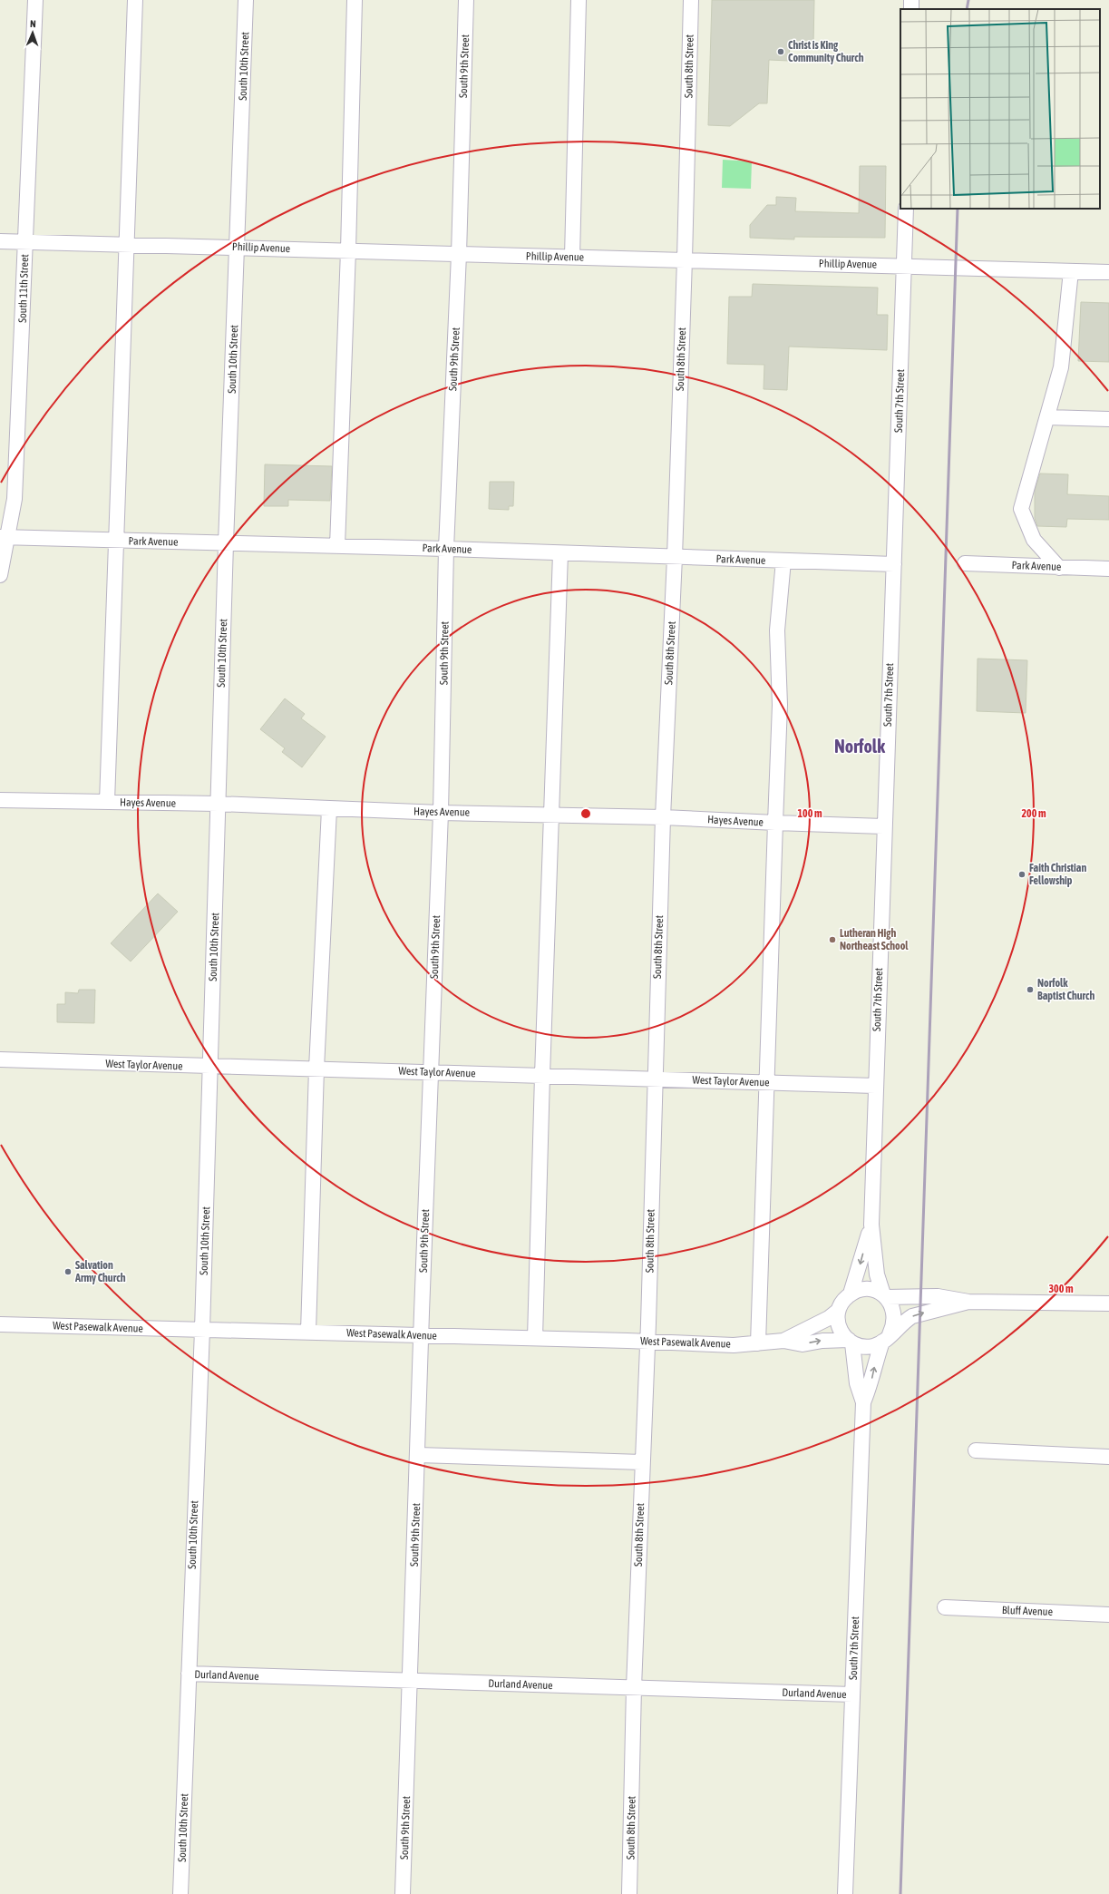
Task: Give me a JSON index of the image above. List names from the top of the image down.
{
  "streets": {
    "street": [
      "South 10th Street",
      "South 9th Street",
      "South 8th Street",
      "Phillip Avenue",
      "South 11th Street",
      "South 7th Street",
      "Park Avenue",
      "Hayes Avenue",
      "West Taylor Avenue",
      "West Pasewalk Avenue",
      "Bluff Avenue",
      "Durland Avenue"
    ]
  },
  "crossings": [
    ["South 10th Street", "Phillip Avenue"],
    ["South 10th Street", "Park Avenue"],
    ["South 10th Street", "Hayes Avenue"],
    ["South 10th Street", "West Taylor Avenue"],
    ["South 10th Street", "West Pasewalk Avenue"],
    ["South 10th Street", "Durland Avenue"],
    ["South 9th Street", "Phillip Avenue"],
    ["South 9th Street", "Park Avenue"],
    ["South 9th Street", "Hayes Avenue"],
    ["South 9th Street", "West Taylor Avenue"],
    ["South 9th Street", "West Pasewalk Avenue"],
    ["South 9th Street", "Durland Avenue"],
    ["South 8th Street", "Phillip Avenue"],
    ["South 8th Street", "Park Avenue"],
    ["South 8th Street", "Hayes Avenue"],
    ["South 8th Street", "West Taylor Avenue"],
    ["South 8th Street", "West Pasewalk Avenue"],
    ["South 8th Street", "Durland Avenue"],
    ["Phillip Avenue", "South 11th Street"],
    ["Phillip Avenue", "South 7th Street"],
    ["South 11th Street", "Park Avenue"],
    ["South 7th Street", "Park Avenue"],
    ["South 7th Street", "Hayes Avenue"],
    ["South 7th Street", "West Taylor Avenue"],
    ["South 7th Street", "West Pasewalk Avenue"],
    ["South 7th Street", "Durland Avenue"]
  ],
  "districts": ["Norfolk"],
  "places": [
    "Christ is King Community Church",
    "Faith Christian Fellowship",
    "Lutheran High Northeast School",
    "Norfolk Baptist Church",
    "Salvation Army Church"
  ],
  "north": "top",
  "rings": ["100 m", "200 m", "300 m"]
}
